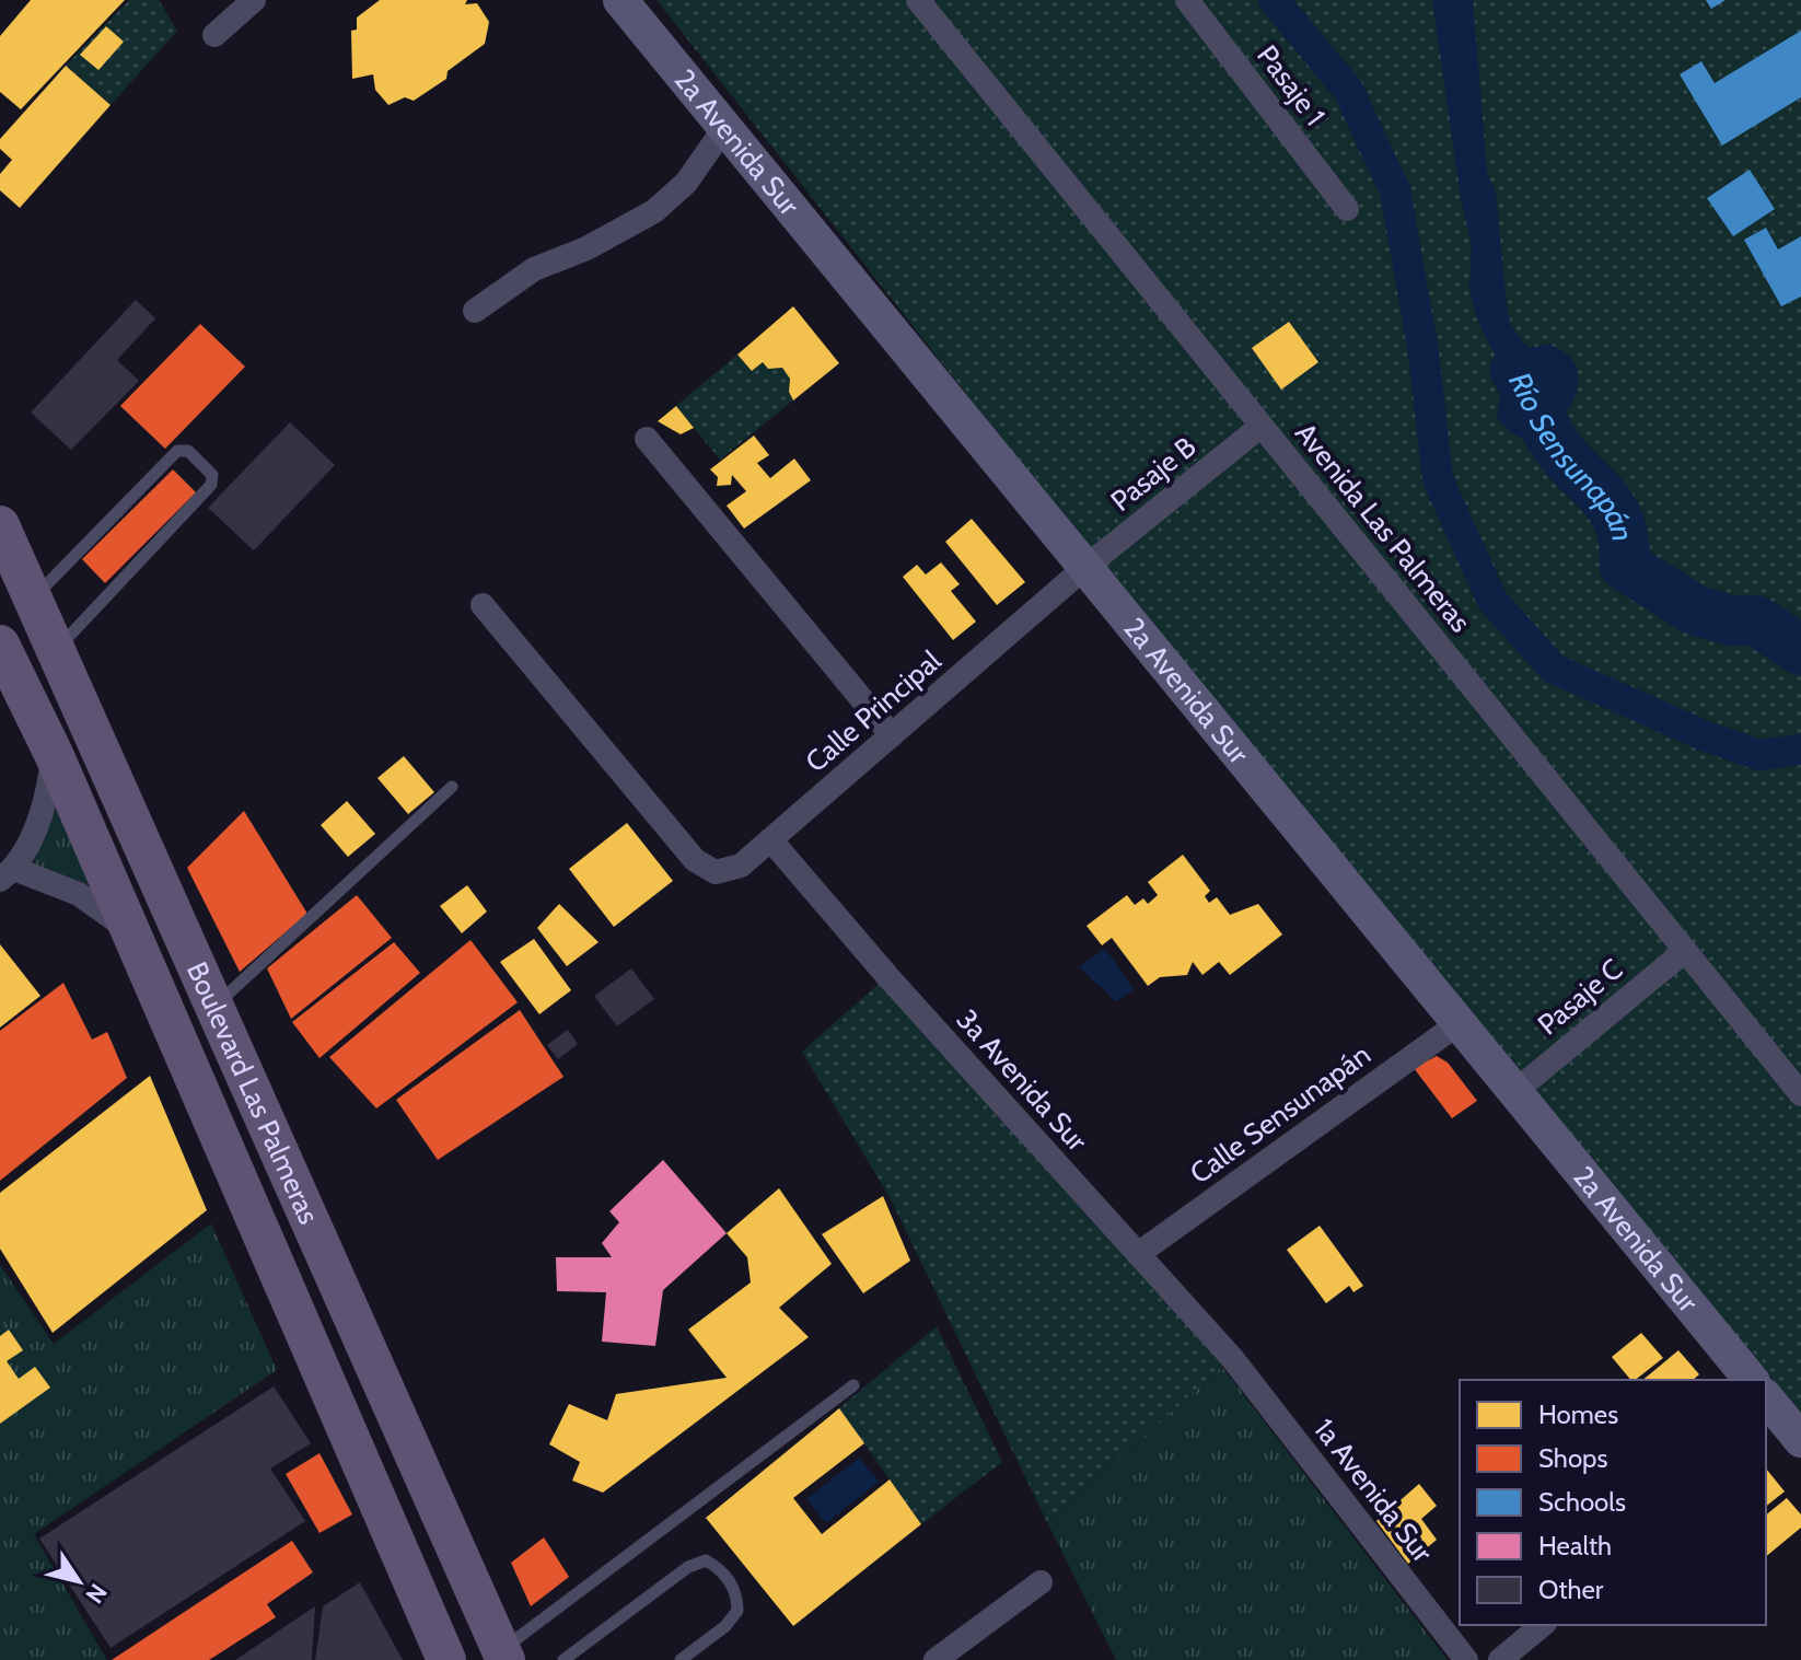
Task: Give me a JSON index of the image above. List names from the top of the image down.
{
  "streets": {
    "main road": ["Boulevard Las Palmeras"],
    "street": [
      "Pasaje 1",
      "2a Avenida Sur",
      "Pasaje B",
      "Avenida Las Palmeras",
      "Calle Principal",
      "Pasaje C",
      "3a Avenida Sur",
      "Calle Sensunapán",
      "1a Avenida Sur"
    ]
  },
  "crossings": [
    ["2a Avenida Sur", "Pasaje B"],
    ["2a Avenida Sur", "Calle Principal"],
    ["2a Avenida Sur", "Pasaje C"],
    ["2a Avenida Sur", "Calle Sensunapán"],
    ["Pasaje B", "Avenida Las Palmeras"],
    ["Pasaje B", "Calle Principal"],
    ["Avenida Las Palmeras", "Pasaje C"],
    ["Calle Principal", "3a Avenida Sur"],
    ["3a Avenida Sur", "Calle Sensunapán"],
    ["3a Avenida Sur", "1a Avenida Sur"]
  ],
  "water": ["Río Sensunapán"],
  "legend": [
    "Homes",
    "Shops",
    "Schools",
    "Health",
    "Other"
  ],
  "north": "bottom right"
}
